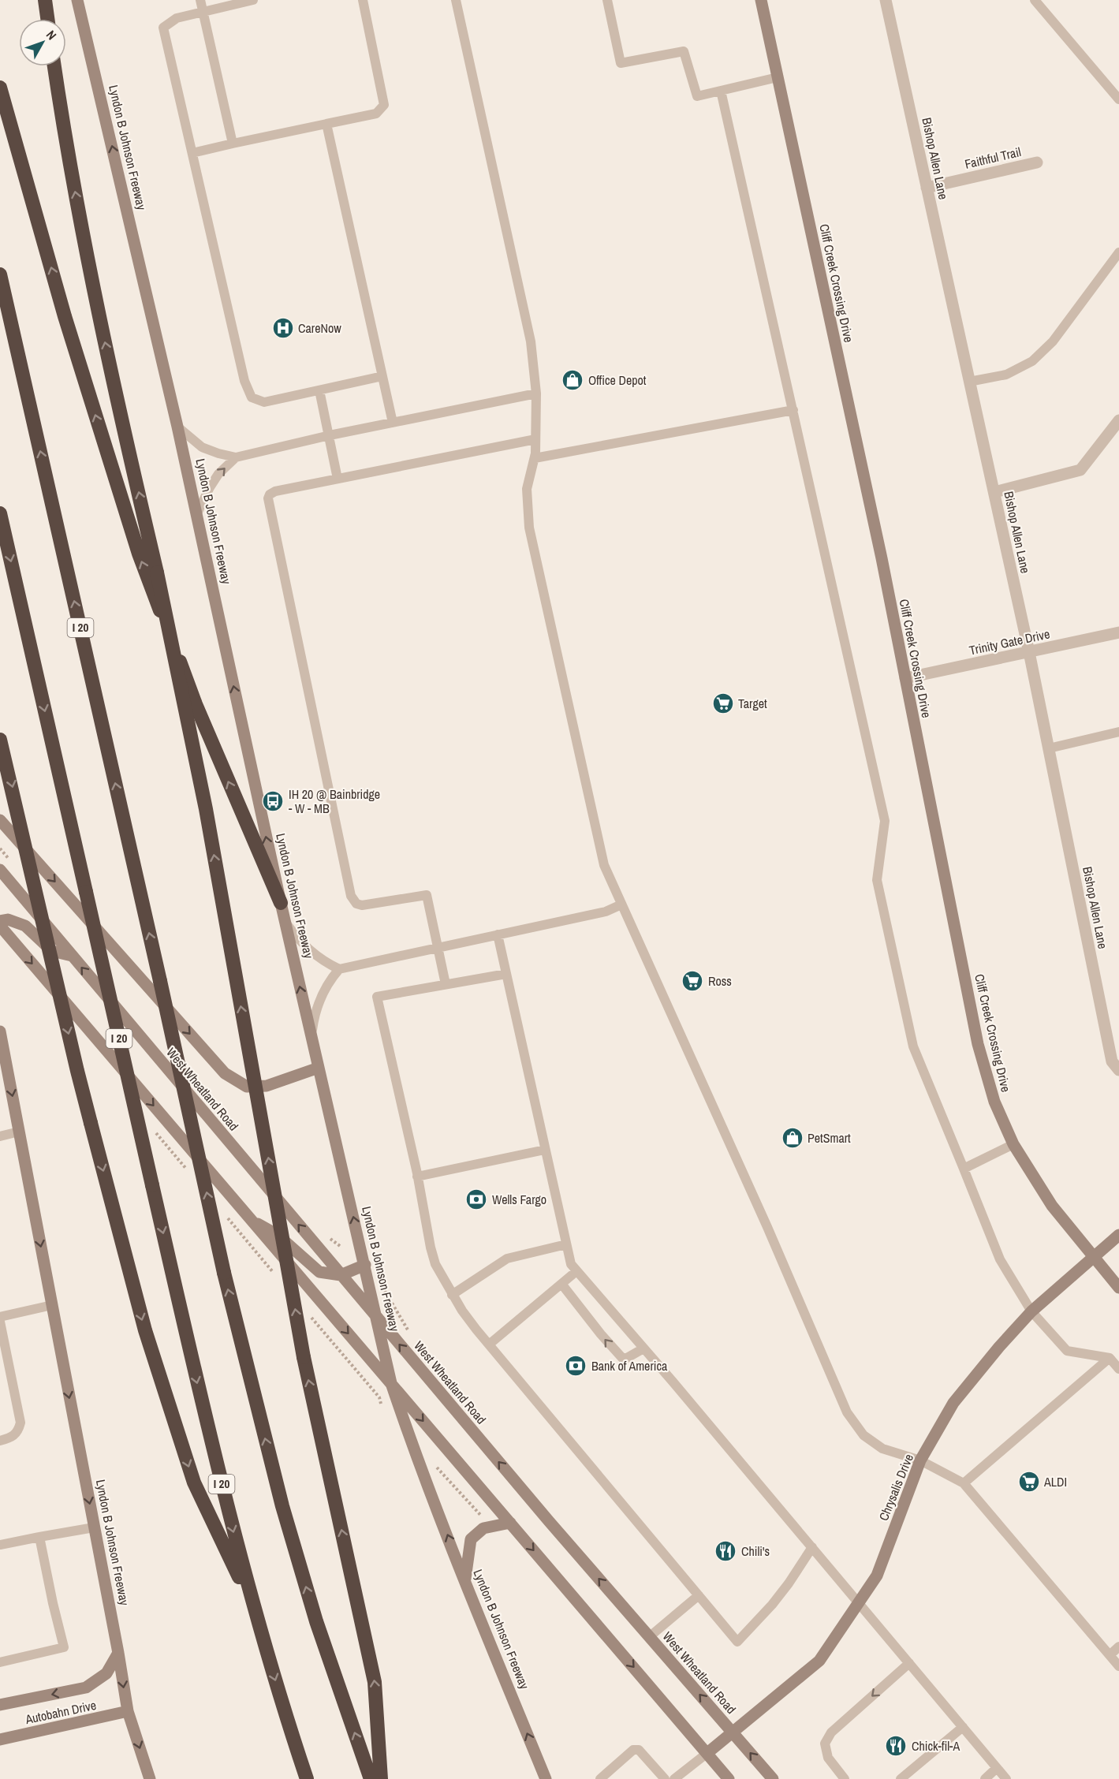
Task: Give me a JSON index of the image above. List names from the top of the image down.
{
  "streets": {
    "highway": ["I 20"],
    "main road": [
      "Lyndon B Johnson Freeway",
      "Cliff Creek Crossing Drive",
      "West Wheatland Road",
      "Chrysalis Drive",
      "Autobahn Drive"
    ],
    "street": ["Faithful Trail", "Bishop Allen Lane", "Trinity Gate Drive"]
  },
  "crossings": [
    ["Lyndon B Johnson Freeway", "West Wheatland Road"],
    ["Lyndon B Johnson Freeway", "Autobahn Drive"],
    ["Faithful Trail", "Bishop Allen Lane"],
    ["Bishop Allen Lane", "Trinity Gate Drive"],
    ["Cliff Creek Crossing Drive", "Trinity Gate Drive"],
    ["Cliff Creek Crossing Drive", "Chrysalis Drive"],
    ["West Wheatland Road", "Chrysalis Drive"]
  ],
  "places": {
    "hospital": ["CareNow"],
    "shop": ["Office Depot", "PetSmart"],
    "supermarket": ["Target", "Ross", "ALDI"],
    "bus stop": ["IH 20 @ Bainbridge - W - MB"],
    "bank": ["Wells Fargo", "Bank of America"],
    "restaurant": ["Chili's", "Chick-fil-A"]
  },
  "north": "top right"
}
